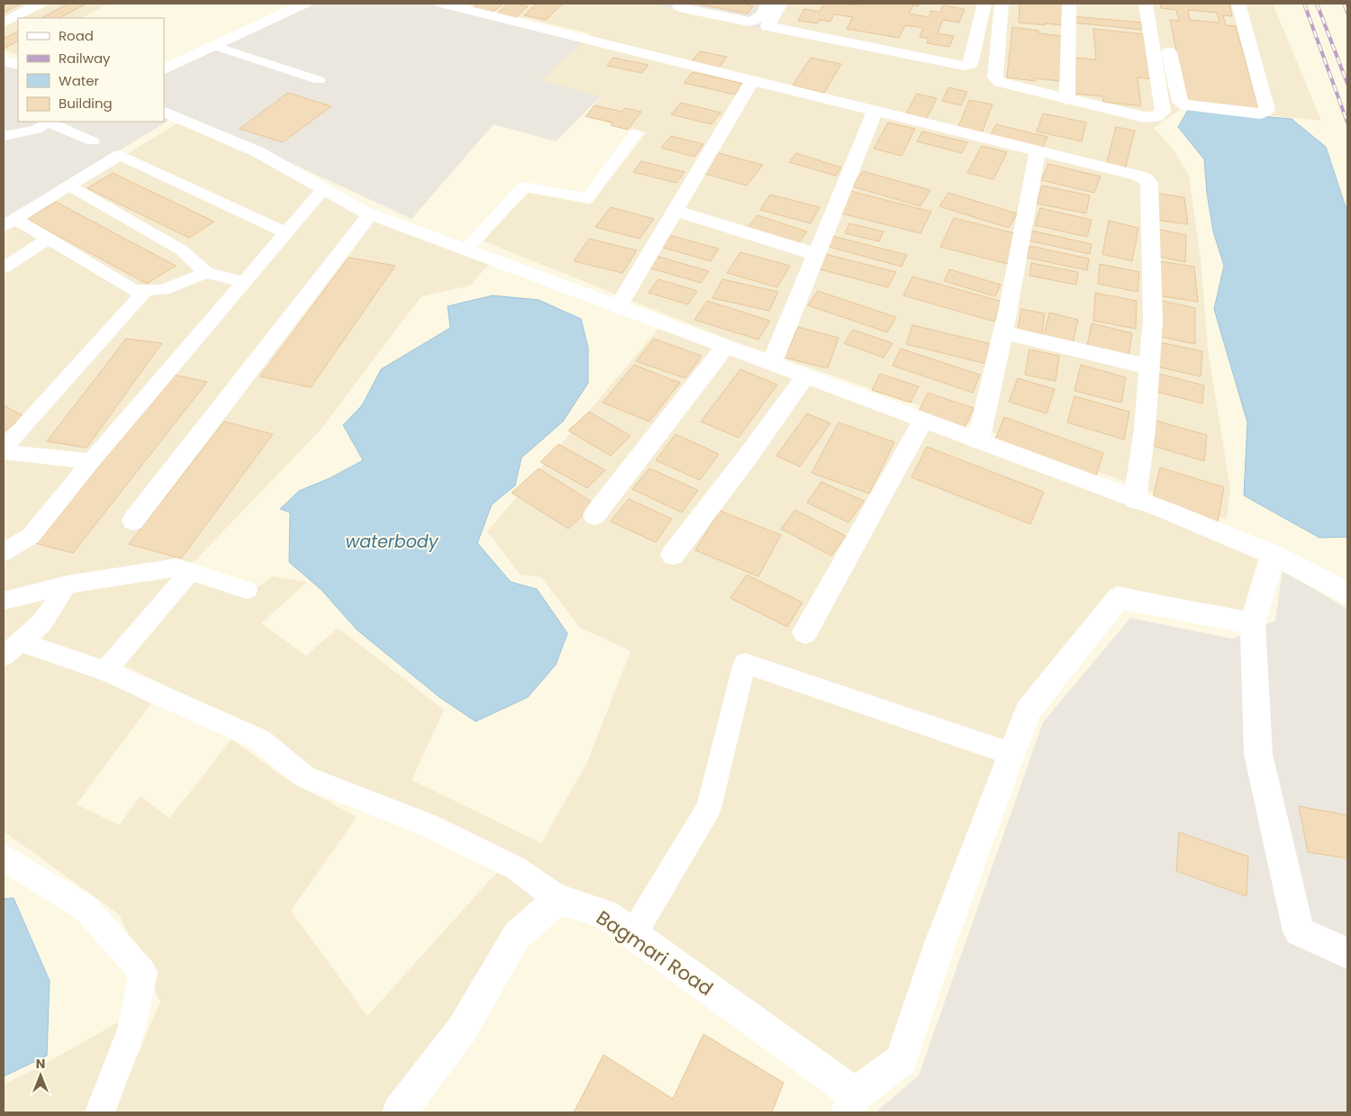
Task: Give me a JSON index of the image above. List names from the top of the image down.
{
  "streets": {
    "street": ["Bagmari Road"]
  },
  "water": ["waterbody"],
  "legend": [
    "Road",
    "Railway",
    "Water",
    "Building"
  ],
  "north": "top"
}
